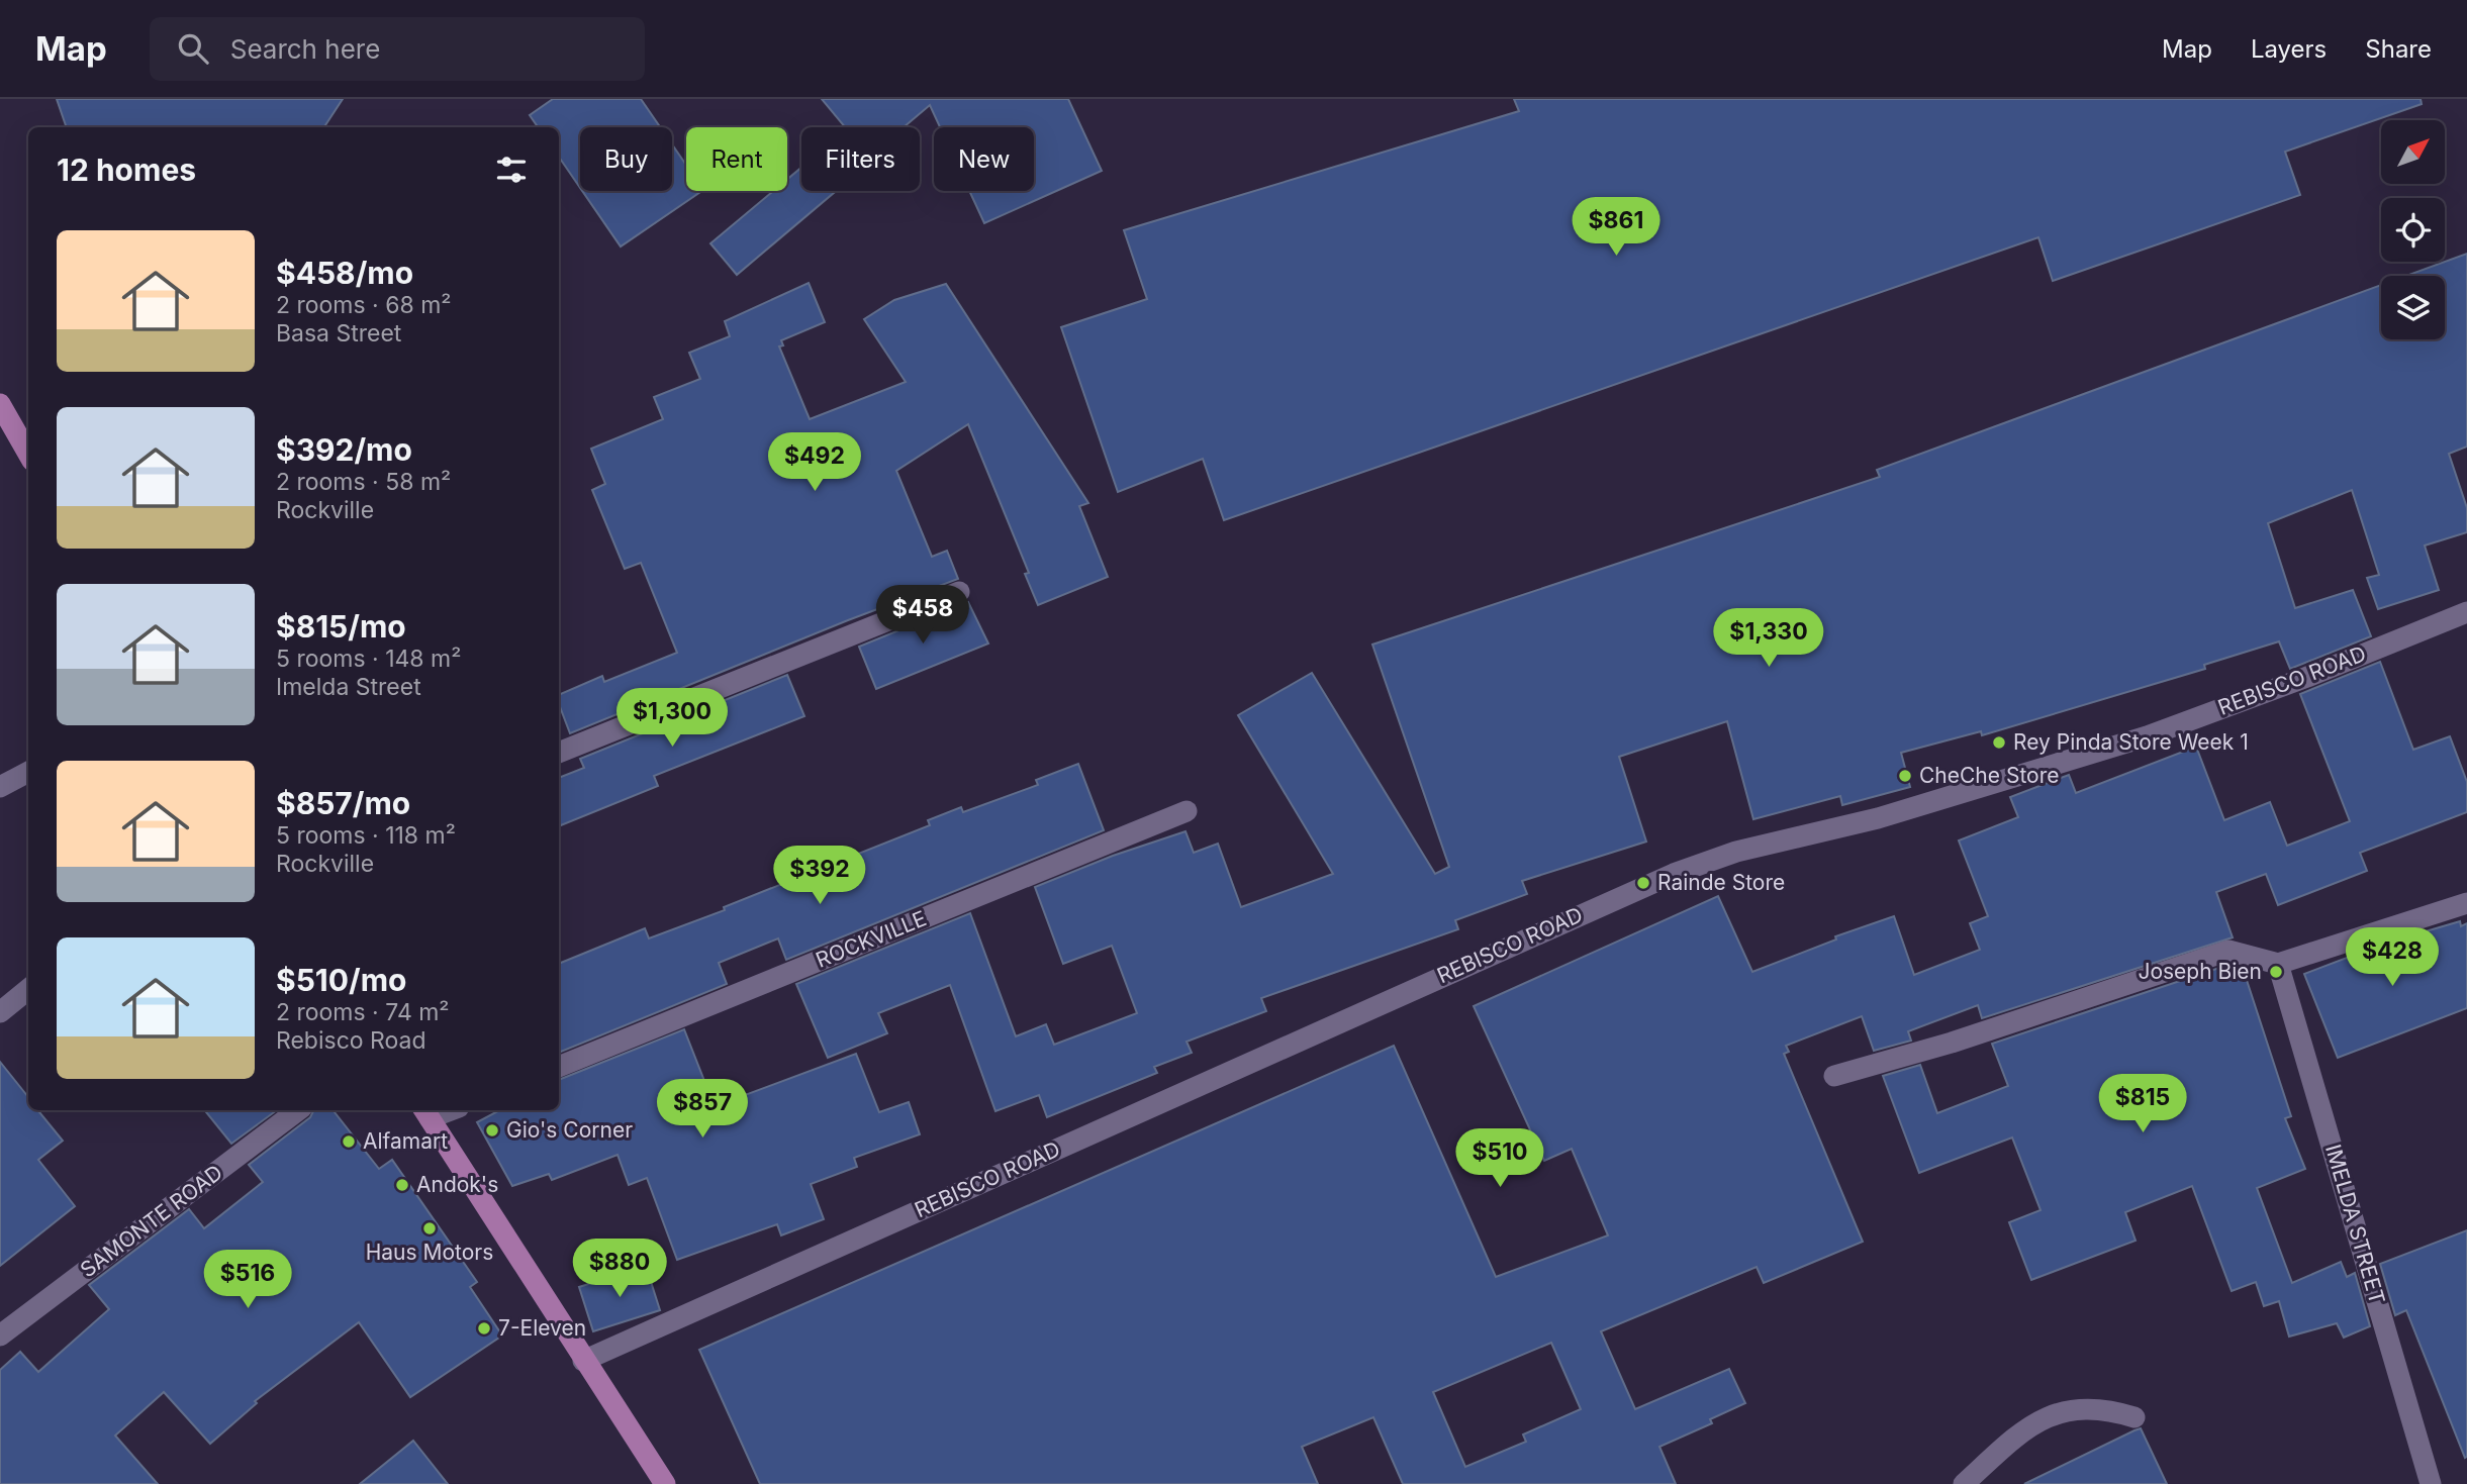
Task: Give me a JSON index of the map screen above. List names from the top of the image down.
{
  "streets": {
    "street": [
      "REBISCO ROAD",
      "ROCKVILLE",
      "SAMONTE ROAD",
      "IMELDA STREET"
    ]
  },
  "places": [
    "Rey Pinda Store Week 1",
    "CheChe Store",
    "Rainde Store",
    "Joseph Bien",
    "Gio's Corner",
    "Alfamart",
    "Andok's",
    "Haus Motors",
    "7-Eleven"
  ],
  "north": "top right",
  "page": {
    "header": "Map",
    "search": "Search here",
    "nav": ["Map", "Layers", "Share"],
    "chip": [
      "Buy",
      "Rent",
      "Filters",
      "New"
    ],
    "heading": "12 homes",
    "price": [
      "$861",
      "$492",
      "$458",
      "$1,330",
      "$1,300",
      "$392",
      "$428",
      "$815",
      "$857",
      "$510",
      "$880",
      "$516"
    ],
    "list": [
      {
        "name": "$458/mo",
        "note": "2 rooms · 68 m² · Basa Street"
      },
      {
        "name": "$392/mo",
        "note": "2 rooms · 58 m² · Rockville"
      },
      {
        "name": "$815/mo",
        "note": "5 rooms · 148 m² · Imelda Street"
      },
      {
        "name": "$857/mo",
        "note": "5 rooms · 118 m² · Rockville"
      },
      {
        "name": "$510/mo",
        "note": "2 rooms · 74 m² · Rebisco Road"
      }
    ]
  }
}
